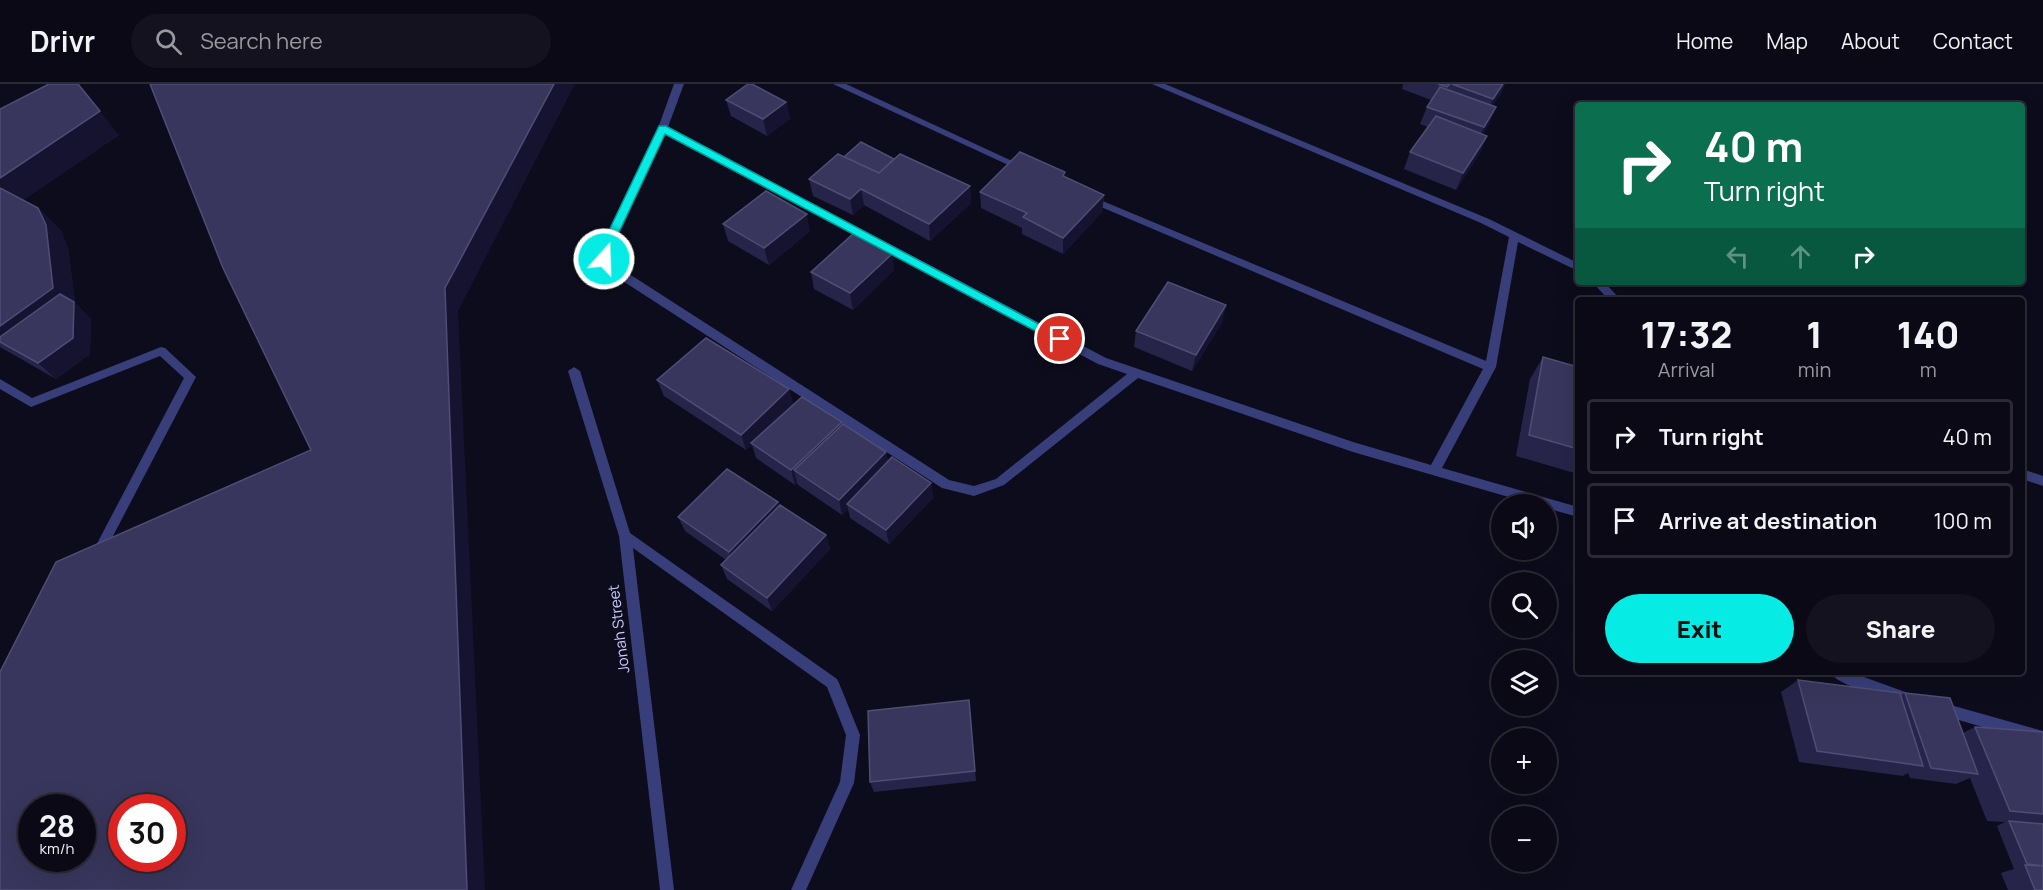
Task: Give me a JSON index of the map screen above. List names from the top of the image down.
{
  "streets": {
    "street": ["Jonah Street"]
  },
  "page": {
    "header": "Drivr",
    "search": "Search here",
    "nav": [
      "Home",
      "Map",
      "About",
      "Contact"
    ],
    "turn": ["40 m", "Turn right"],
    "eta": [
      "17:32",
      "Arrival",
      "1",
      "min",
      "140",
      "m"
    ],
    "list": [
      {
        "name": "Turn right",
        "value": "40 m"
      },
      {
        "name": "Arrive at destination",
        "value": "100 m"
      }
    ],
    "map_buttons": ["+", "−"],
    "buttons": ["Exit", "Share"],
    "speed": "28 km/h",
    "limit": "30"
  }
}
